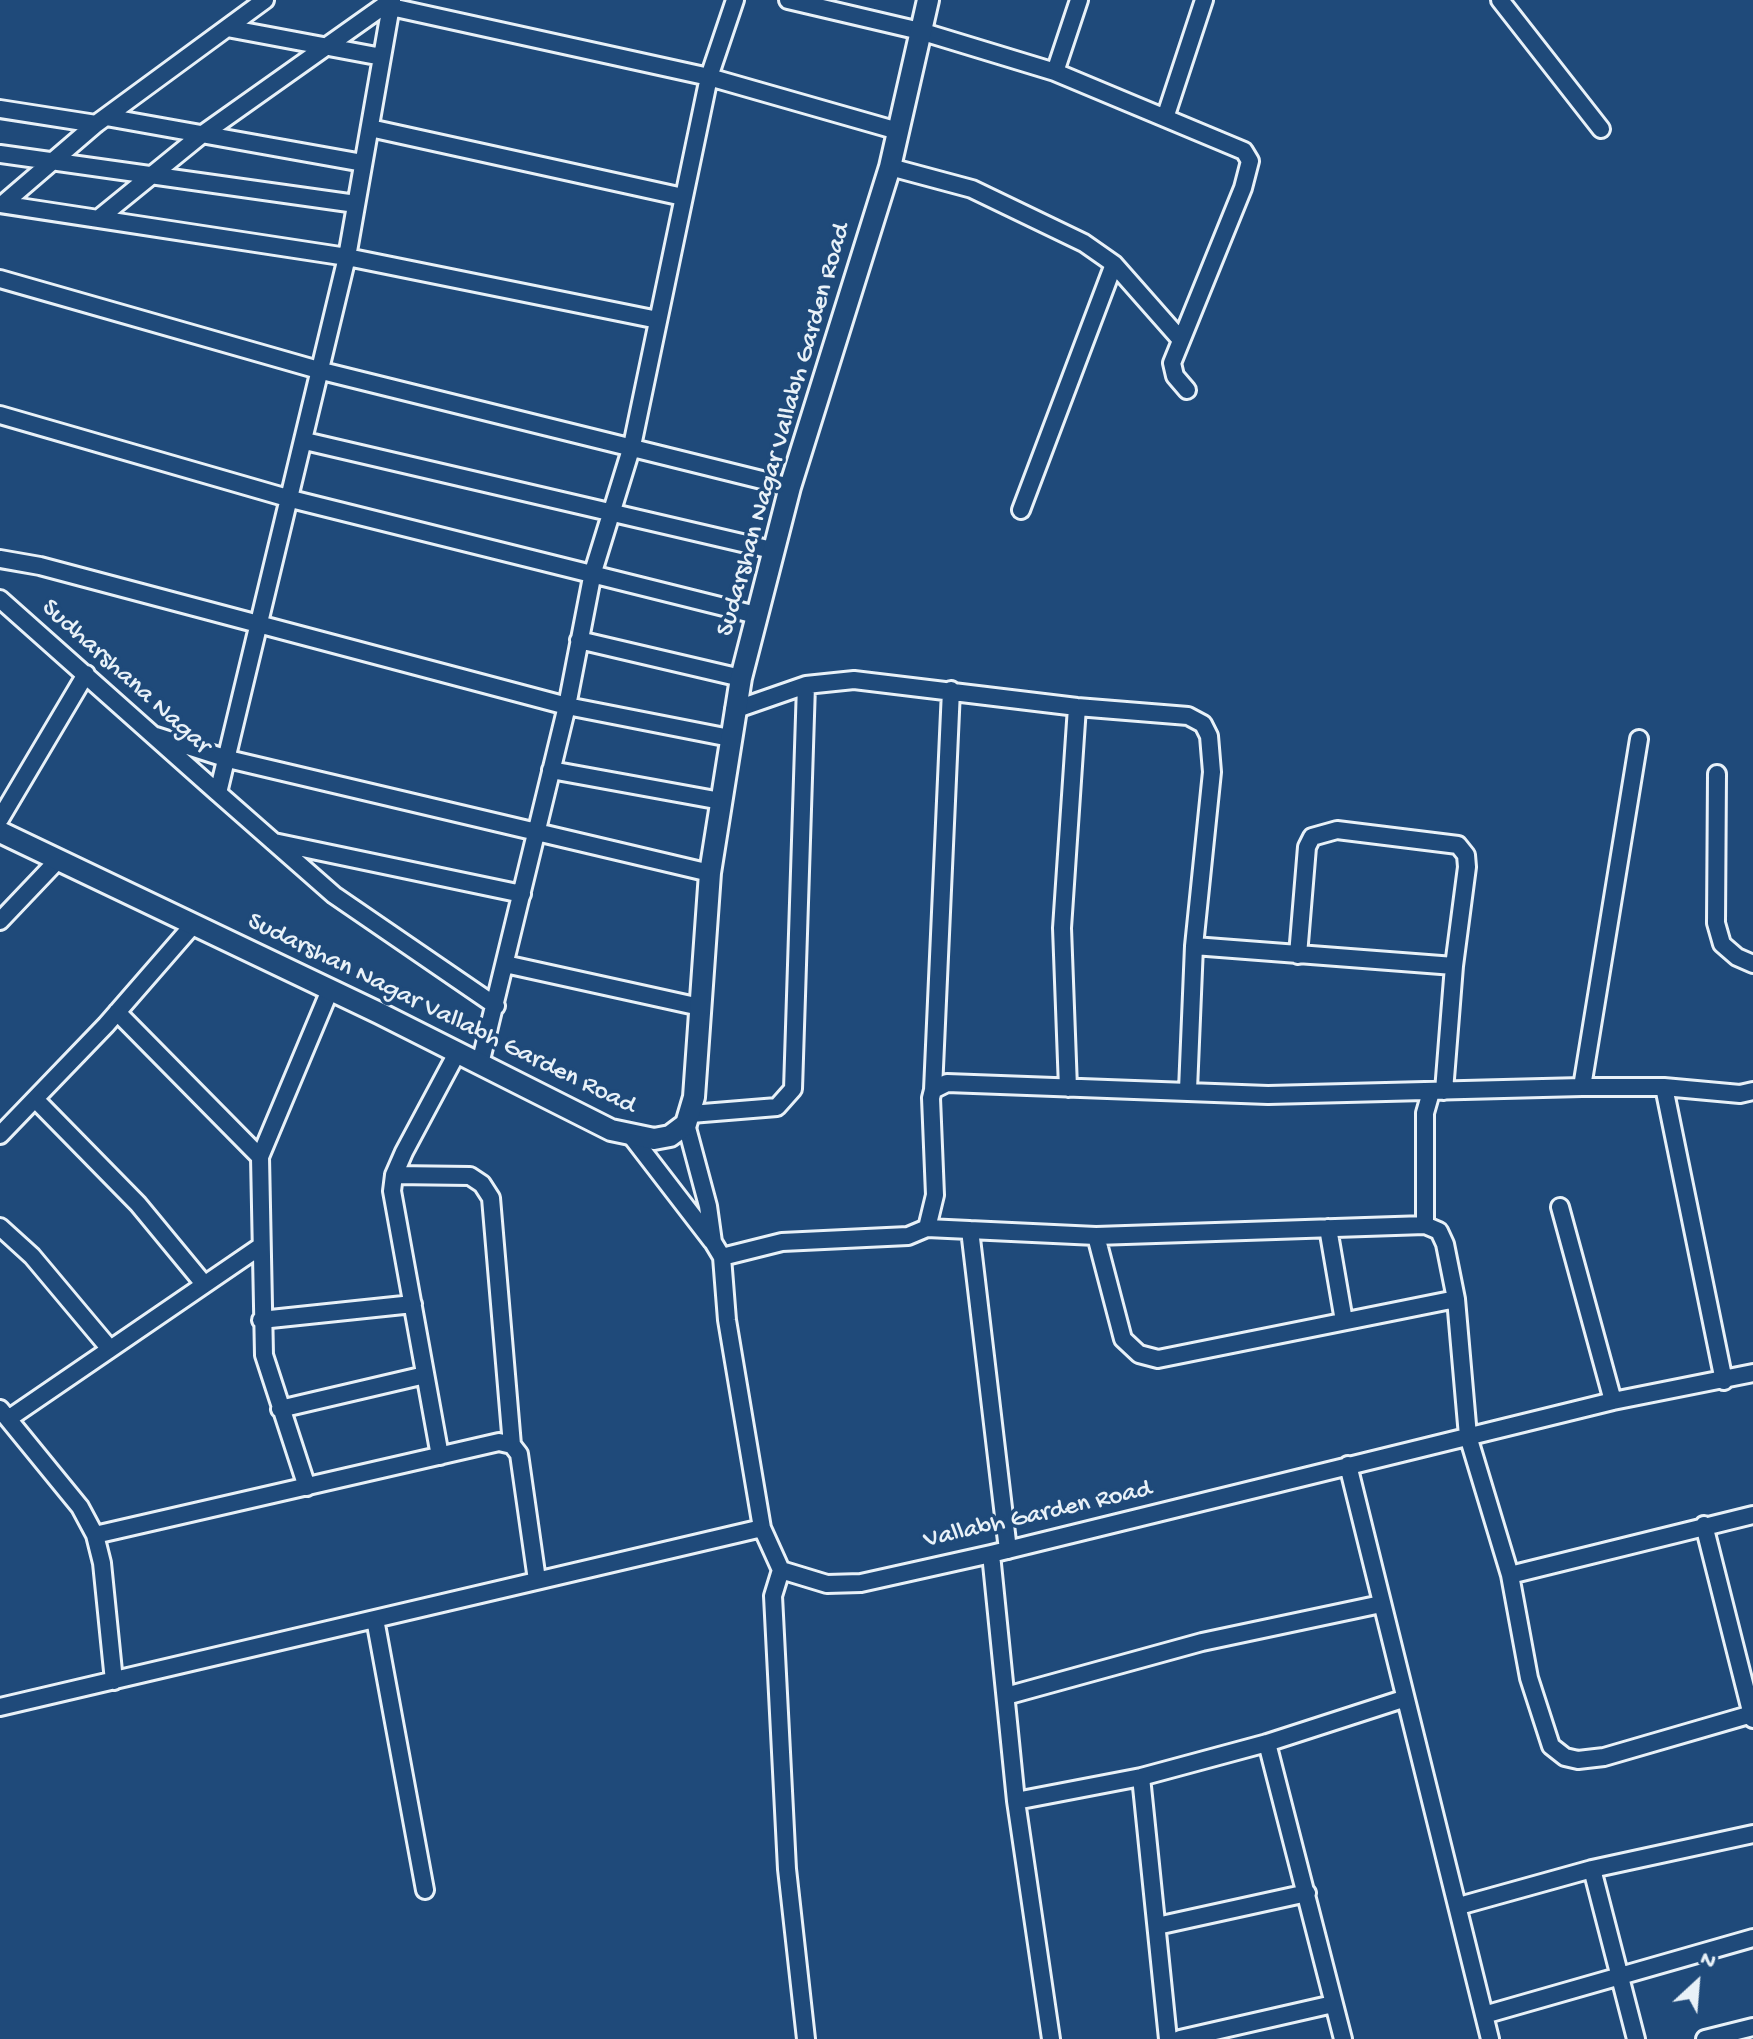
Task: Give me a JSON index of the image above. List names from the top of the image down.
{
  "streets": {
    "street": ["Sudarshan Nagar Vallabh Garden Road", "Sudharshana Nagar", "Vallabh Garden Road"]
  },
  "north": "top right"
}
